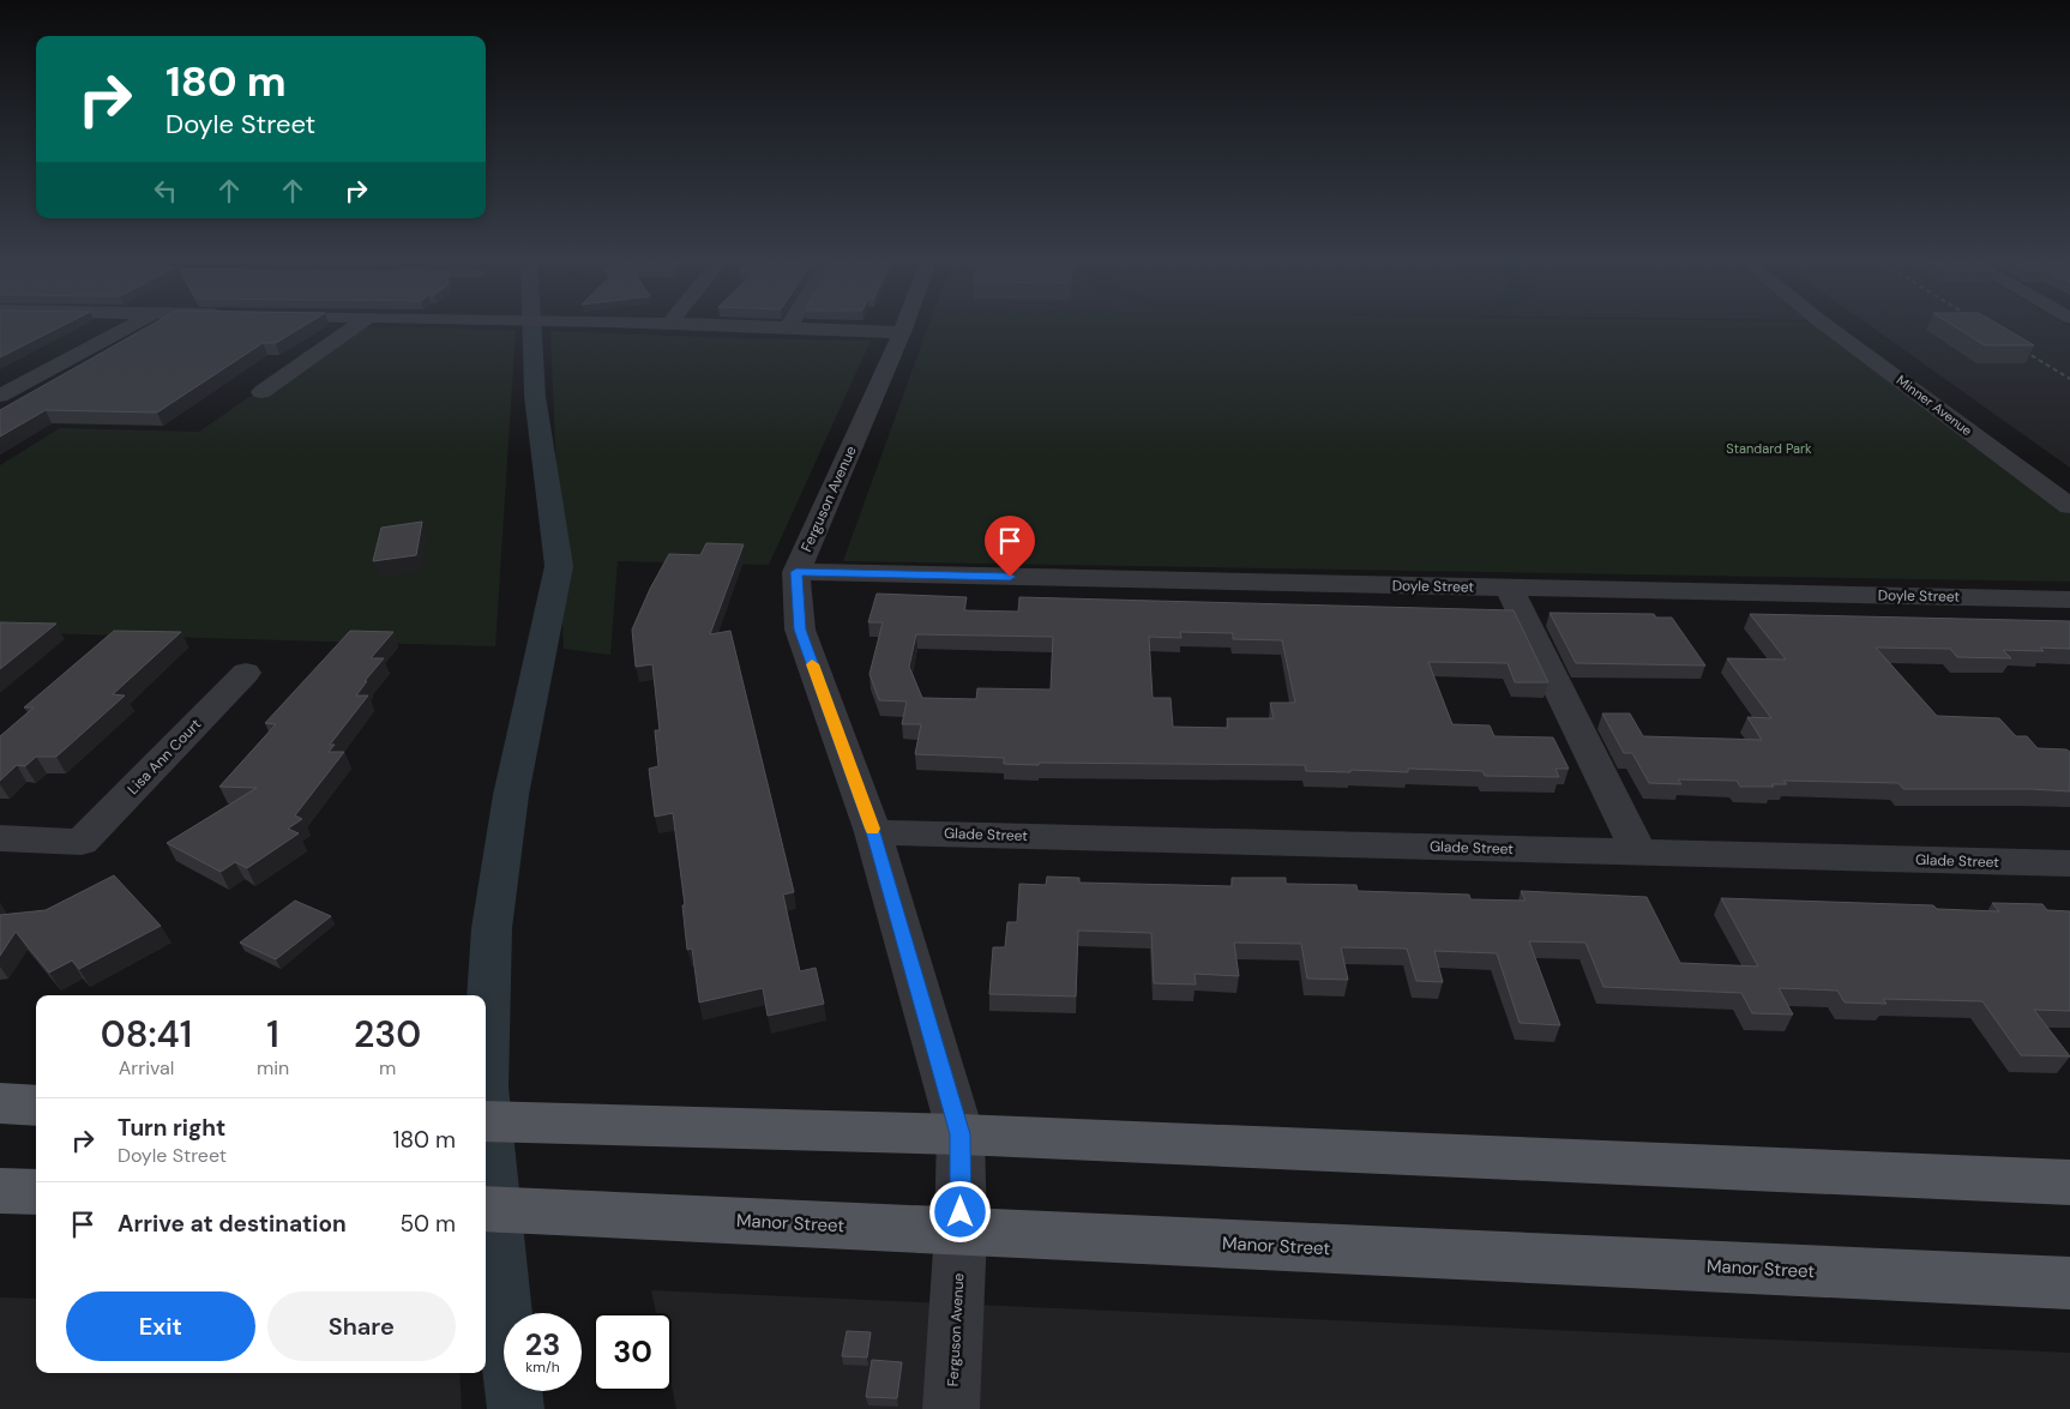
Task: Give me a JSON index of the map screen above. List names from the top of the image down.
{
  "streets": {
    "main road": ["Manor Street"],
    "street": [
      "Minner Avenue",
      "Ferguson Avenue",
      "Doyle Street",
      "Lisa Ann Court",
      "Glade Street"
    ]
  },
  "crossings": [
    ["Ferguson Avenue", "Doyle Street"],
    ["Ferguson Avenue", "Glade Street"],
    ["Ferguson Avenue", "Manor Street"]
  ],
  "parks": ["Standard Park"],
  "page": {
    "turn": ["180 m", "Doyle Street"],
    "eta": [
      "08:41",
      "Arrival",
      "1",
      "min",
      "230",
      "m"
    ],
    "list": [
      {
        "name": "Turn right",
        "note": "Doyle Street",
        "value": "180 m"
      },
      {
        "name": "Arrive at destination",
        "value": "50 m"
      }
    ],
    "buttons": ["Exit", "Share"],
    "speed": "23 km/h",
    "limit": "30"
  }
}
